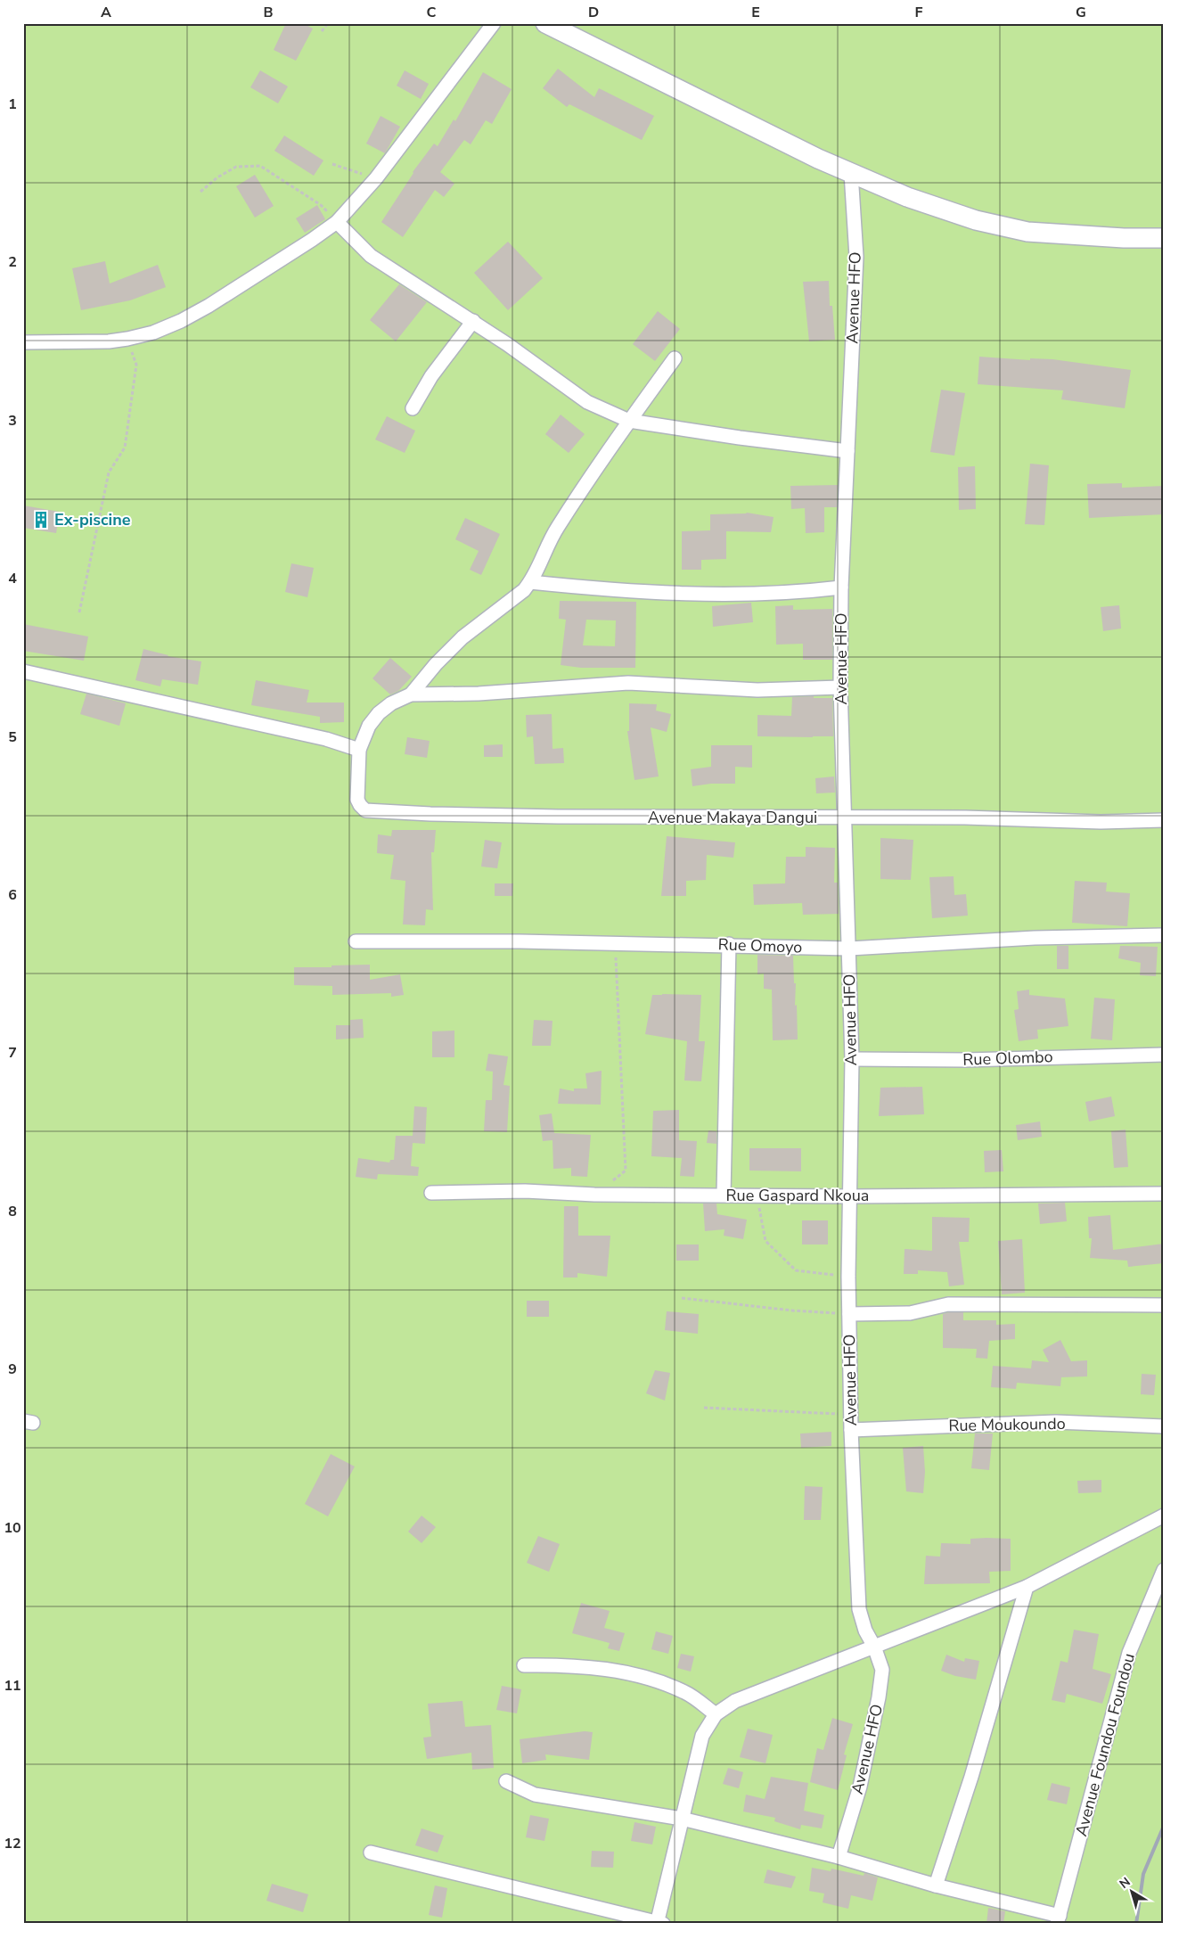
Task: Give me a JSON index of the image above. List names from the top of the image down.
{
  "streets": {
    "street": [
      "Avenue HFO",
      "Avenue Makaya Dangui",
      "Rue Omoyo",
      "Rue Olombo",
      "Rue Gaspard Nkoua",
      "Rue Moukoundo",
      "Avenue Foundou Foundou"
    ]
  },
  "crossings": [
    ["Avenue HFO", "Avenue Makaya Dangui"],
    ["Avenue HFO", "Rue Omoyo"],
    ["Avenue HFO", "Rue Olombo"],
    ["Avenue HFO", "Rue Gaspard Nkoua"],
    ["Avenue HFO", "Rue Moukoundo"]
  ],
  "places": {
    "building": ["Ex-piscine"]
  },
  "north": "top left",
  "grid": {
    "columns": [
      "A",
      "B",
      "C",
      "D",
      "E",
      "F",
      "G"
    ],
    "rows": [
      "1",
      "2",
      "3",
      "4",
      "5",
      "6",
      "7",
      "8",
      "9",
      "10",
      "11",
      "12"
    ]
  }
}
